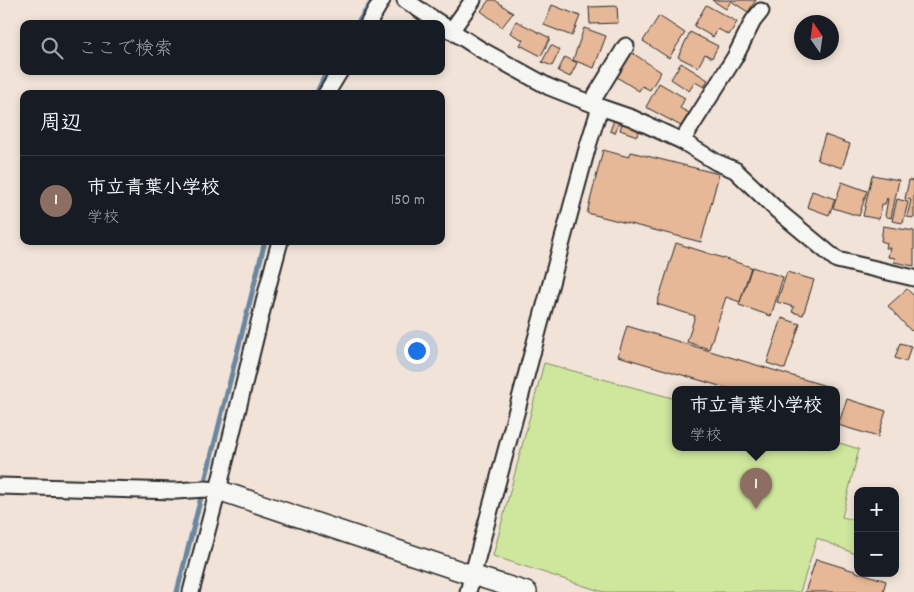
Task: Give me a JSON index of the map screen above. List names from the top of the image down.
{
  "north": "top",
  "page": {
    "search": "ここで検索",
    "heading": "周辺",
    "list": [
      {
        "mark": "1",
        "name": "市立青葉小学校",
        "note": "学校",
        "value": "150 m"
      }
    ],
    "popup": ["市立青葉小学校", "学校"],
    "pins": "1",
    "map_buttons": ["+", "−"]
  }
}
